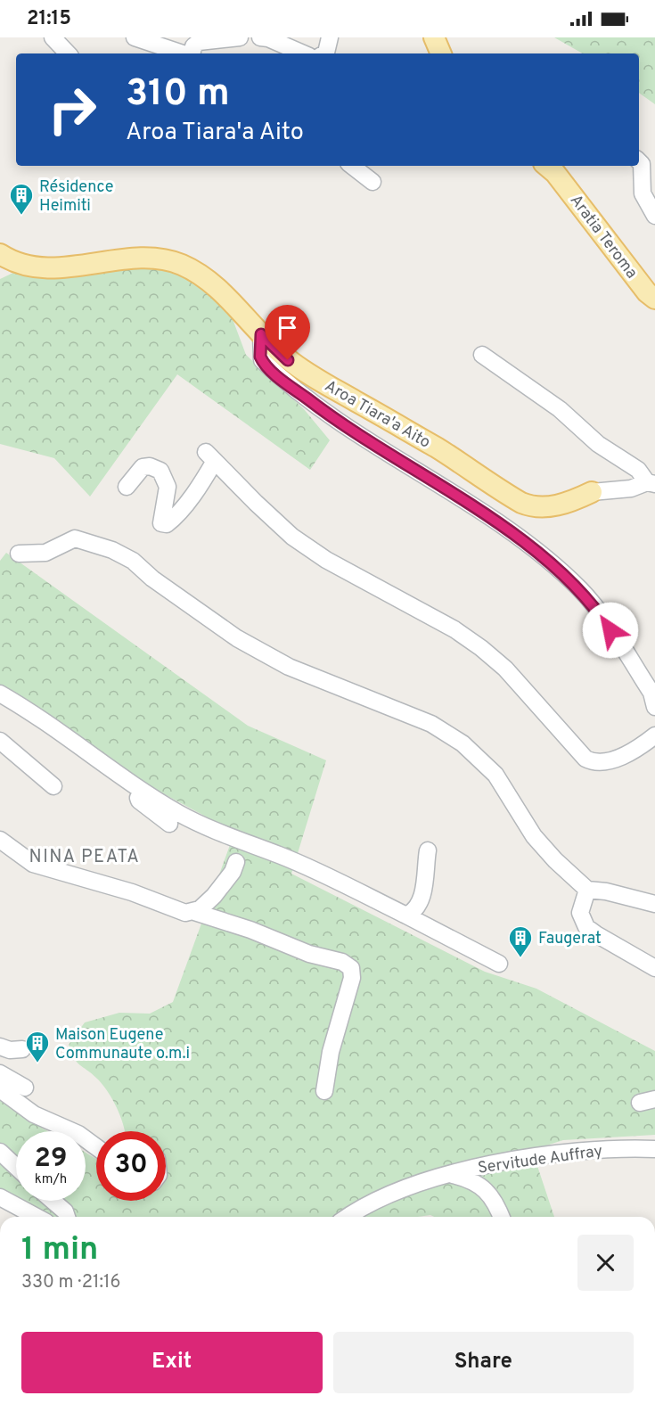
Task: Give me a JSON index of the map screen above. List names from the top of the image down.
{
  "streets": {
    "main road": ["Aratia Teroma", "Aroa Tiara'a Aito"],
    "street": ["Servitude Auffray"]
  },
  "districts": ["NINA PEATA"],
  "places": {
    "building": ["Résidence Heimiti", "Faugerat", "Maison Eugene Communaute o.m.i"]
  },
  "page": {
    "status": "21:15",
    "turn": ["310 m", "Aroa Tiara'a Aito"],
    "speed": "29 km/h",
    "limit": "30",
    "heading": ["1 min", "330 m · 21:16"],
    "buttons": ["Exit", "Share"]
  }
}
